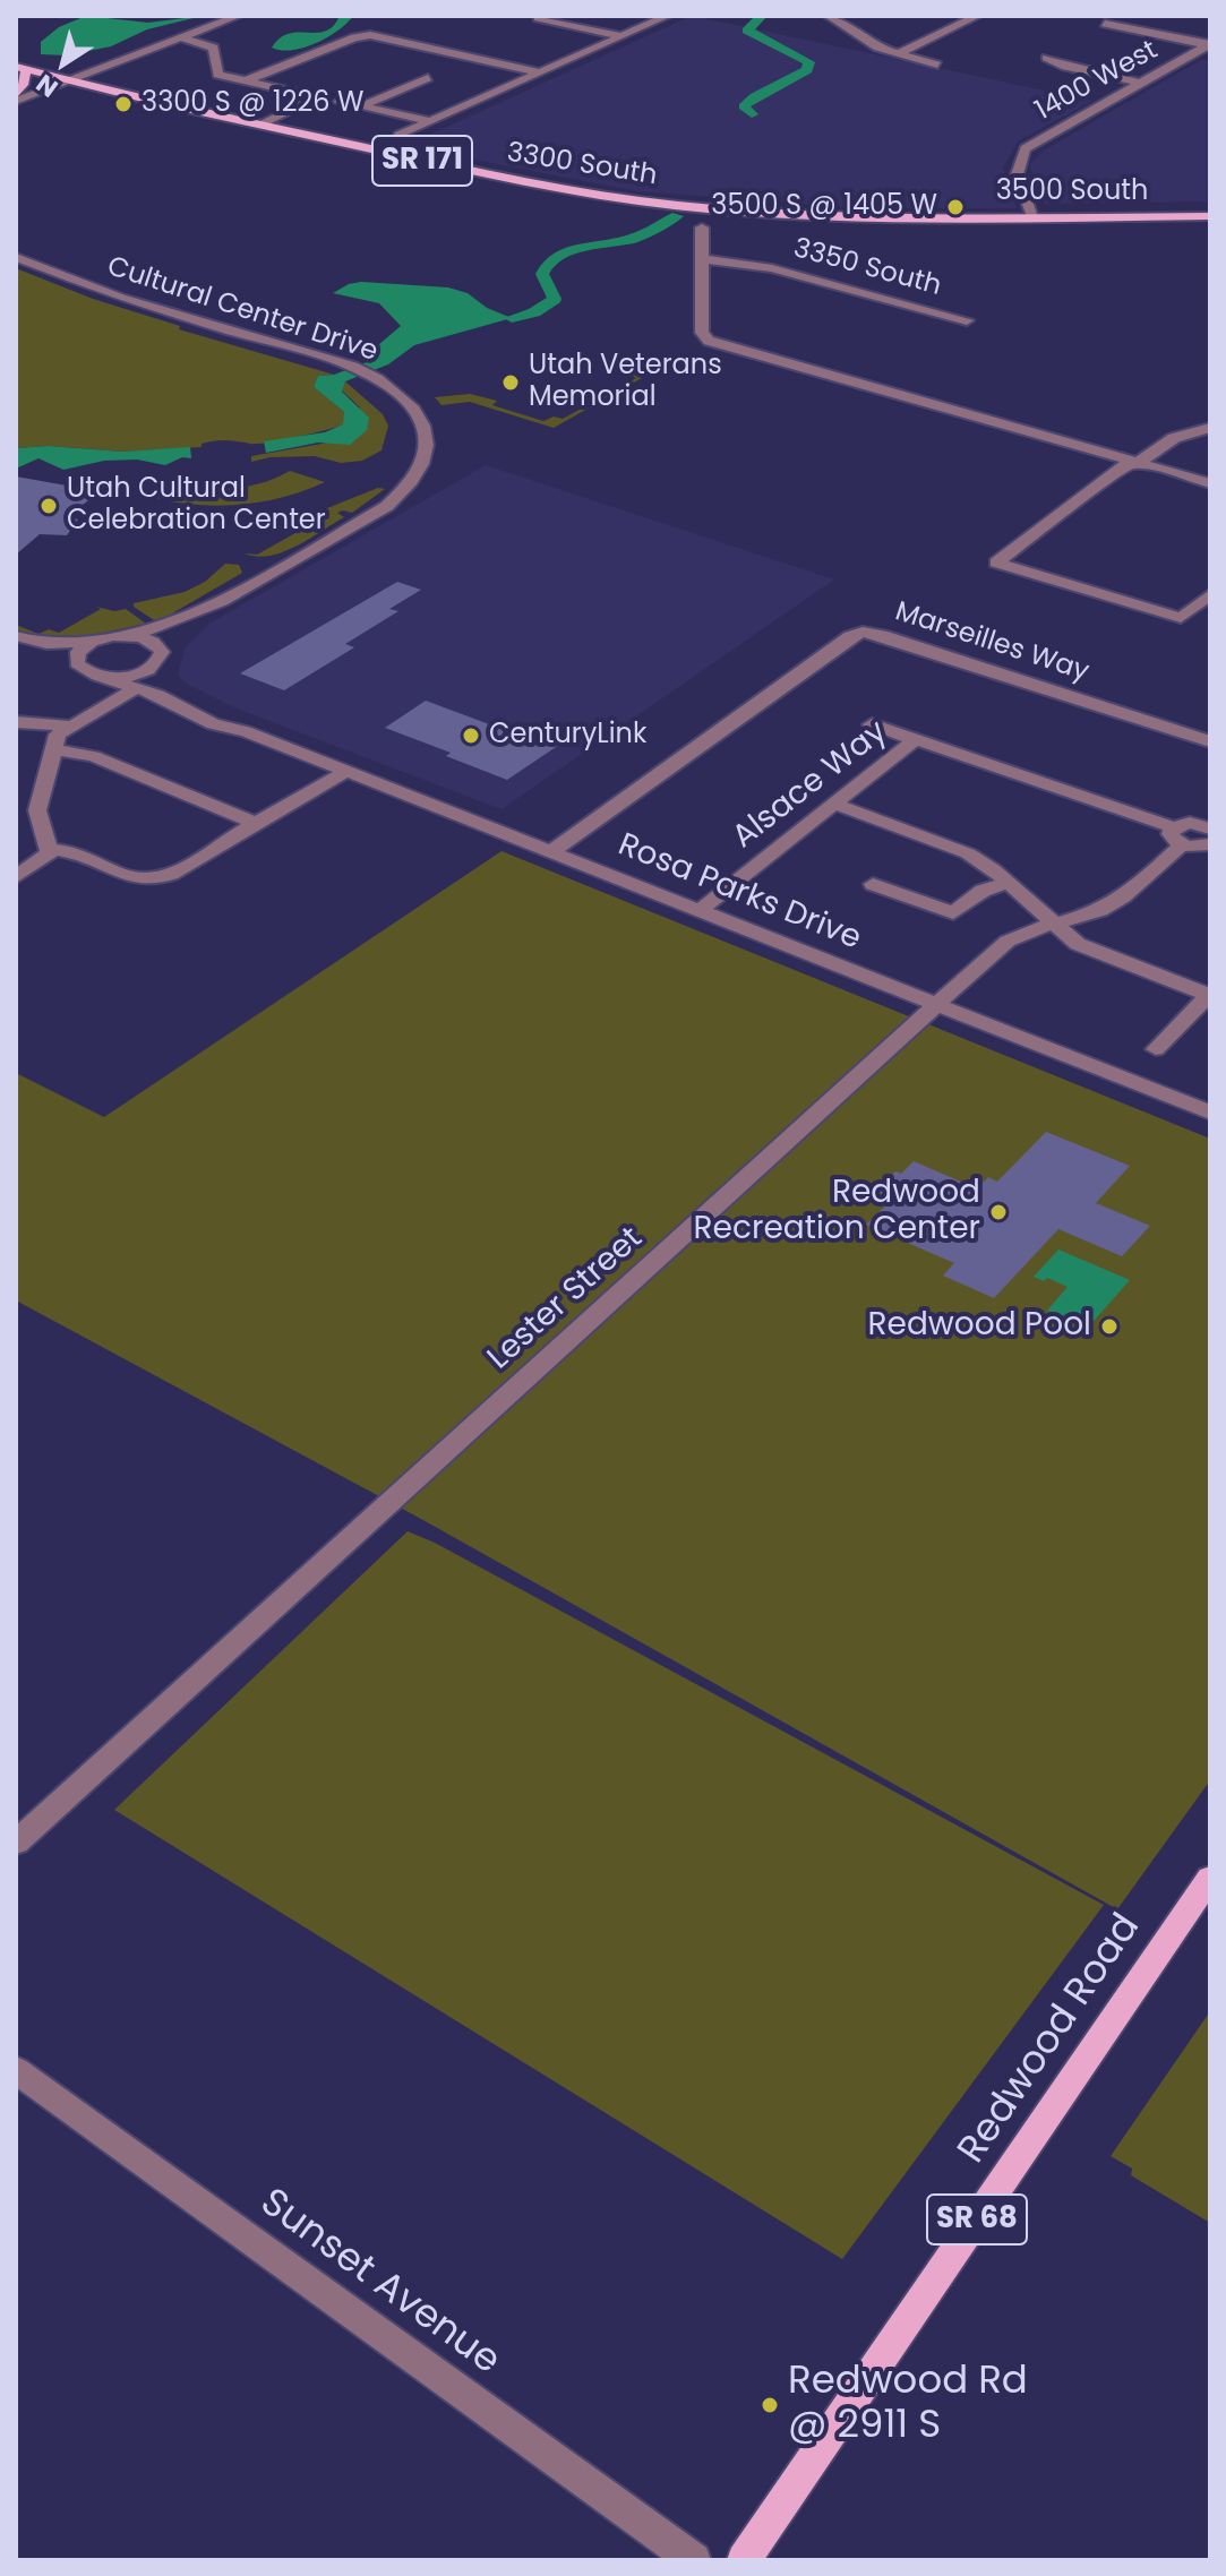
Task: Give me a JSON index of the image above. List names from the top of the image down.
{
  "streets": {
    "main road": [
      "SR 171",
      "3300 South",
      "3500 South",
      "Redwood Road",
      "SR 68"
    ],
    "street": [
      "1400 West",
      "3350 South",
      "Cultural Center Drive",
      "Marseilles Way",
      "Alsace Way",
      "Rosa Parks Drive",
      "Lester Street",
      "Sunset Avenue"
    ]
  },
  "crossings": [
    ["1400 West", "3500 South"],
    ["3300 South", "3500 South"],
    ["Cultural Center Drive", "Rosa Parks Drive"],
    ["Marseilles Way", "Rosa Parks Drive"],
    ["Alsace Way", "Rosa Parks Drive"],
    ["Alsace Way", "Lester Street"],
    ["Rosa Parks Drive", "Lester Street"]
  ],
  "places": [
    "3300 S @ 1226 W",
    "3500 S @ 1405 W",
    "Utah Veterans Memorial",
    "Utah Cultural Celebration Center",
    "CenturyLink",
    "Redwood Recreation Center",
    "Redwood Pool",
    "Redwood Rd @ 2911 S"
  ],
  "north": "bottom left"
}
